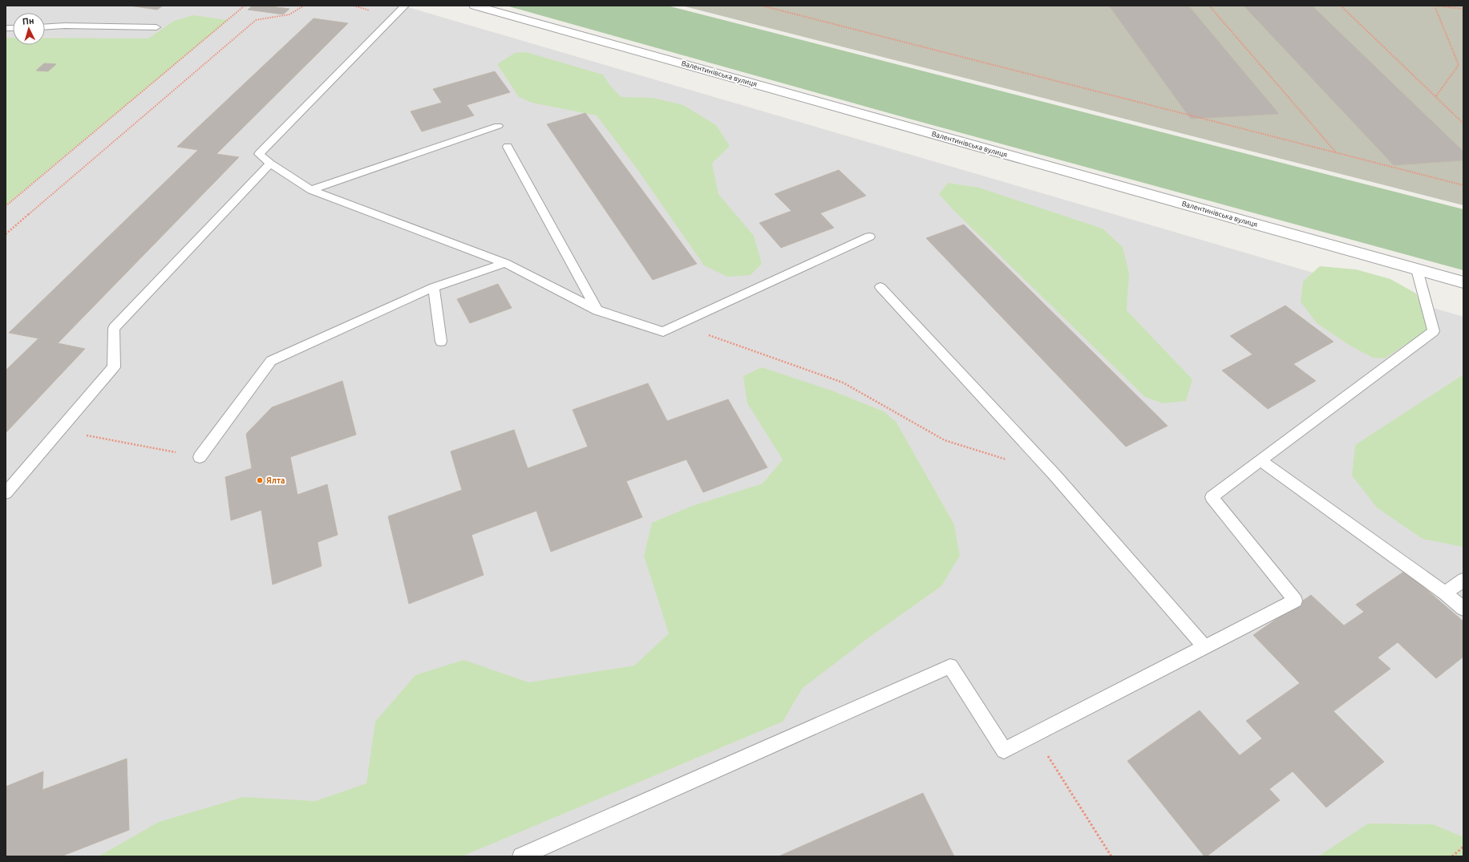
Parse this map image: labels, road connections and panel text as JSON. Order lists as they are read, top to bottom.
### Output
{
  "streets": {
    "street": ["Валентинівська вулиця"]
  },
  "places": ["Ялта"],
  "north": "top"
}
